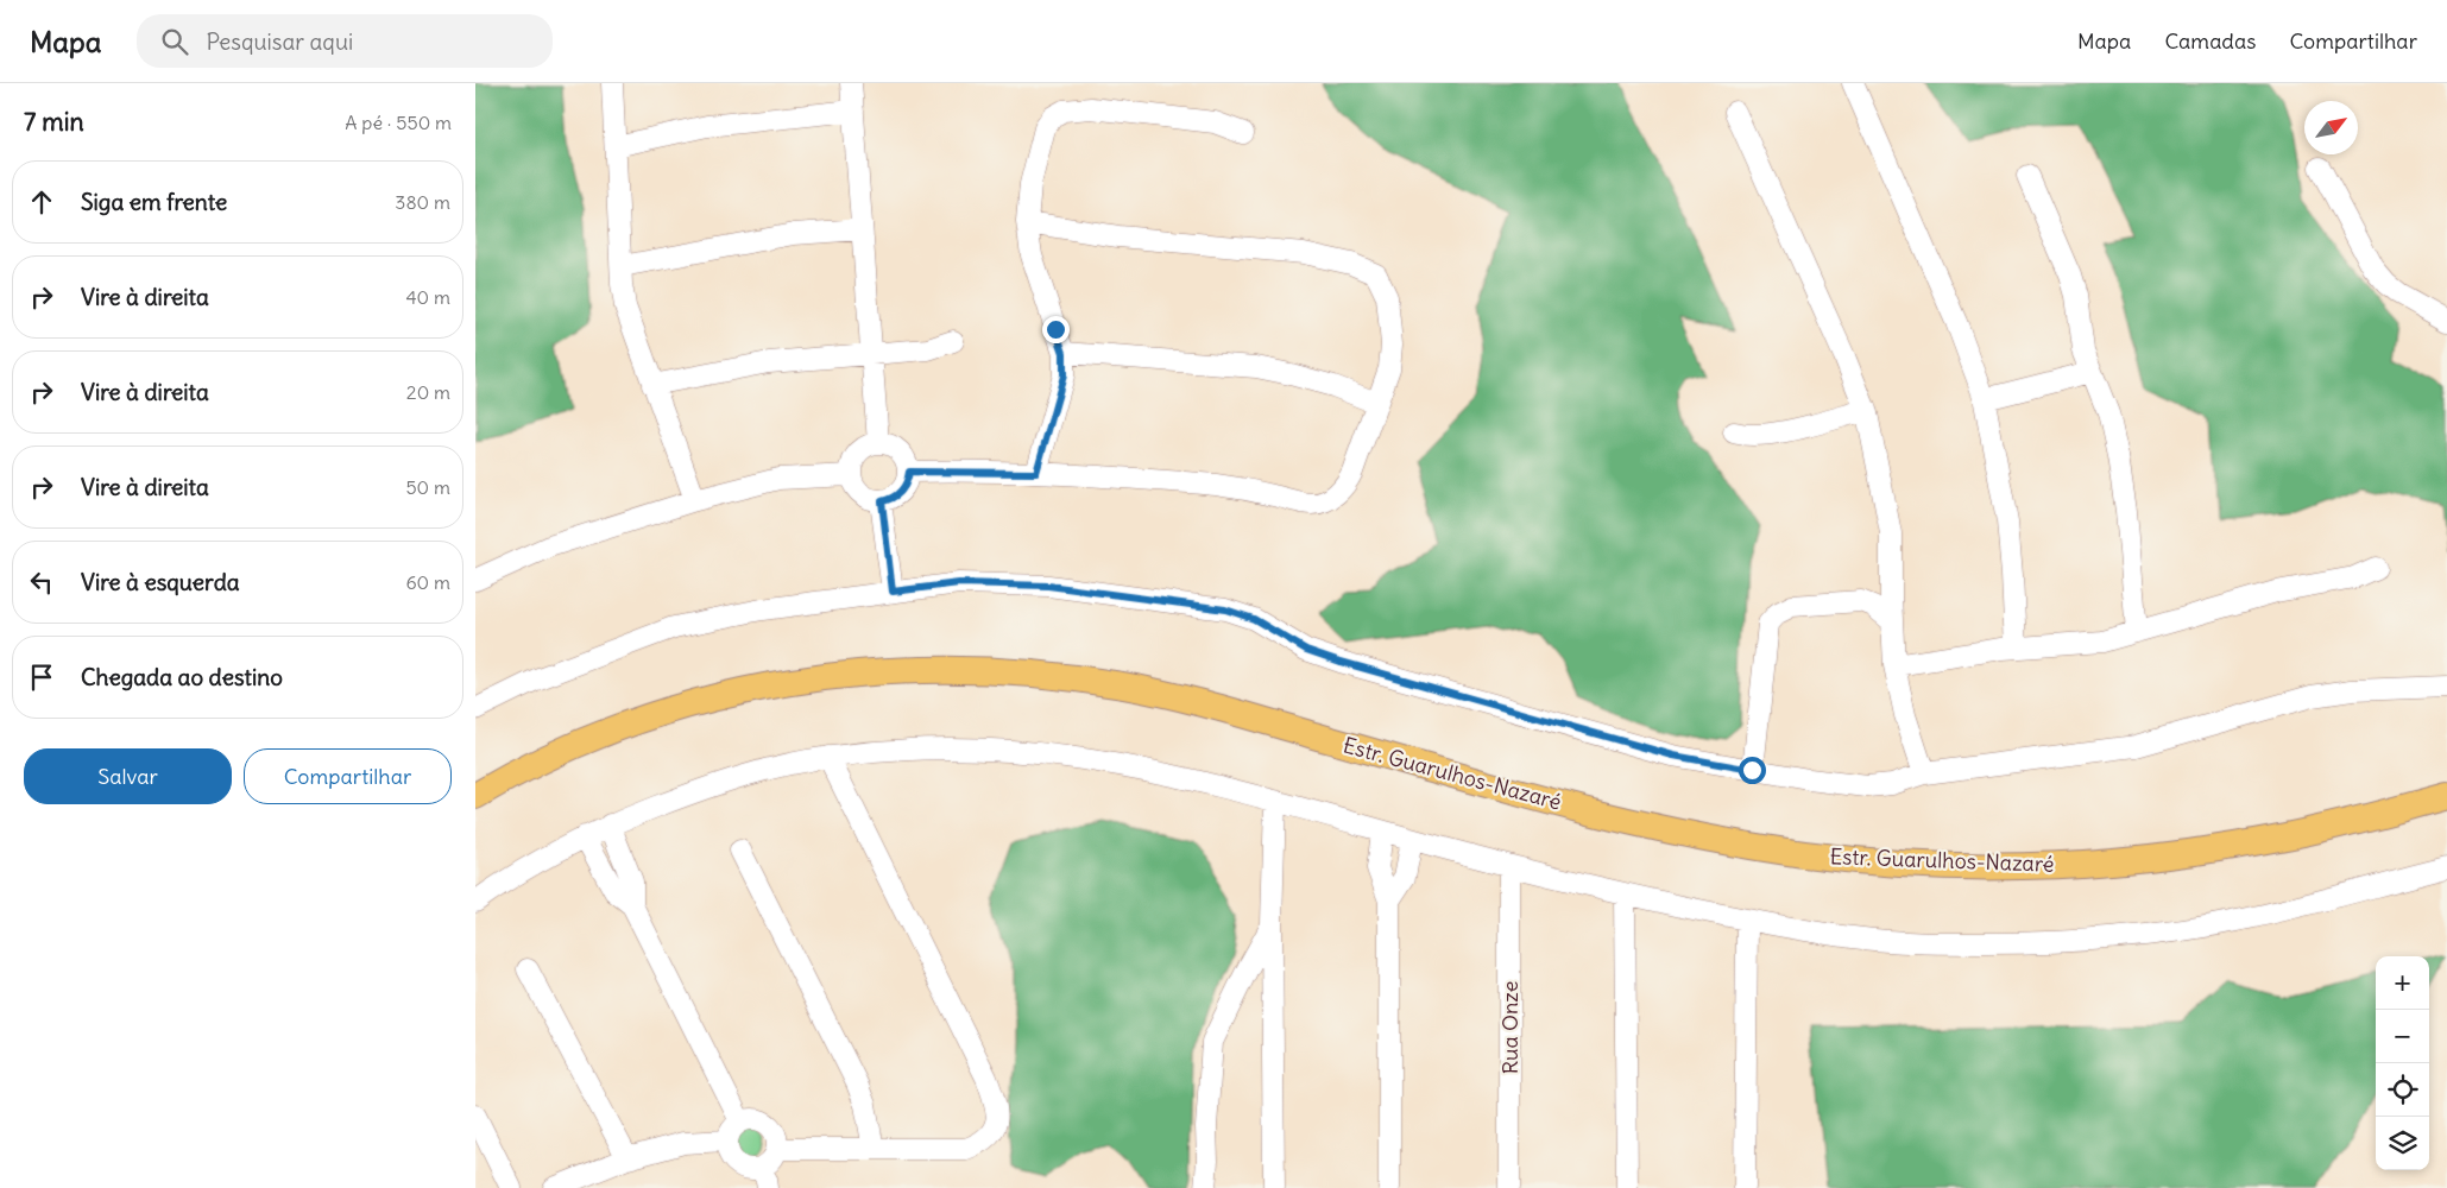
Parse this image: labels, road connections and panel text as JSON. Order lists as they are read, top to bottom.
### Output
{
  "streets": {
    "main road": ["Estr. Guarulhos-Nazaré"],
    "street": ["Rua Onze"]
  },
  "north": "top right",
  "page": {
    "header": "Mapa",
    "search": "Pesquisar aqui",
    "nav": ["Mapa", "Camadas", "Compartilhar"],
    "heading": ["7 min", "A pé · 550 m"],
    "list": [
      ["Siga em frente", "380 m"],
      ["Vire à direita", "40 m"],
      ["Vire à direita", "20 m"],
      ["Vire à direita", "50 m"],
      ["Vire à esquerda", "60 m"],
      "Chegada ao destino"
    ],
    "buttons": ["Salvar", "Compartilhar"],
    "map_buttons": ["+", "−"]
  }
}
